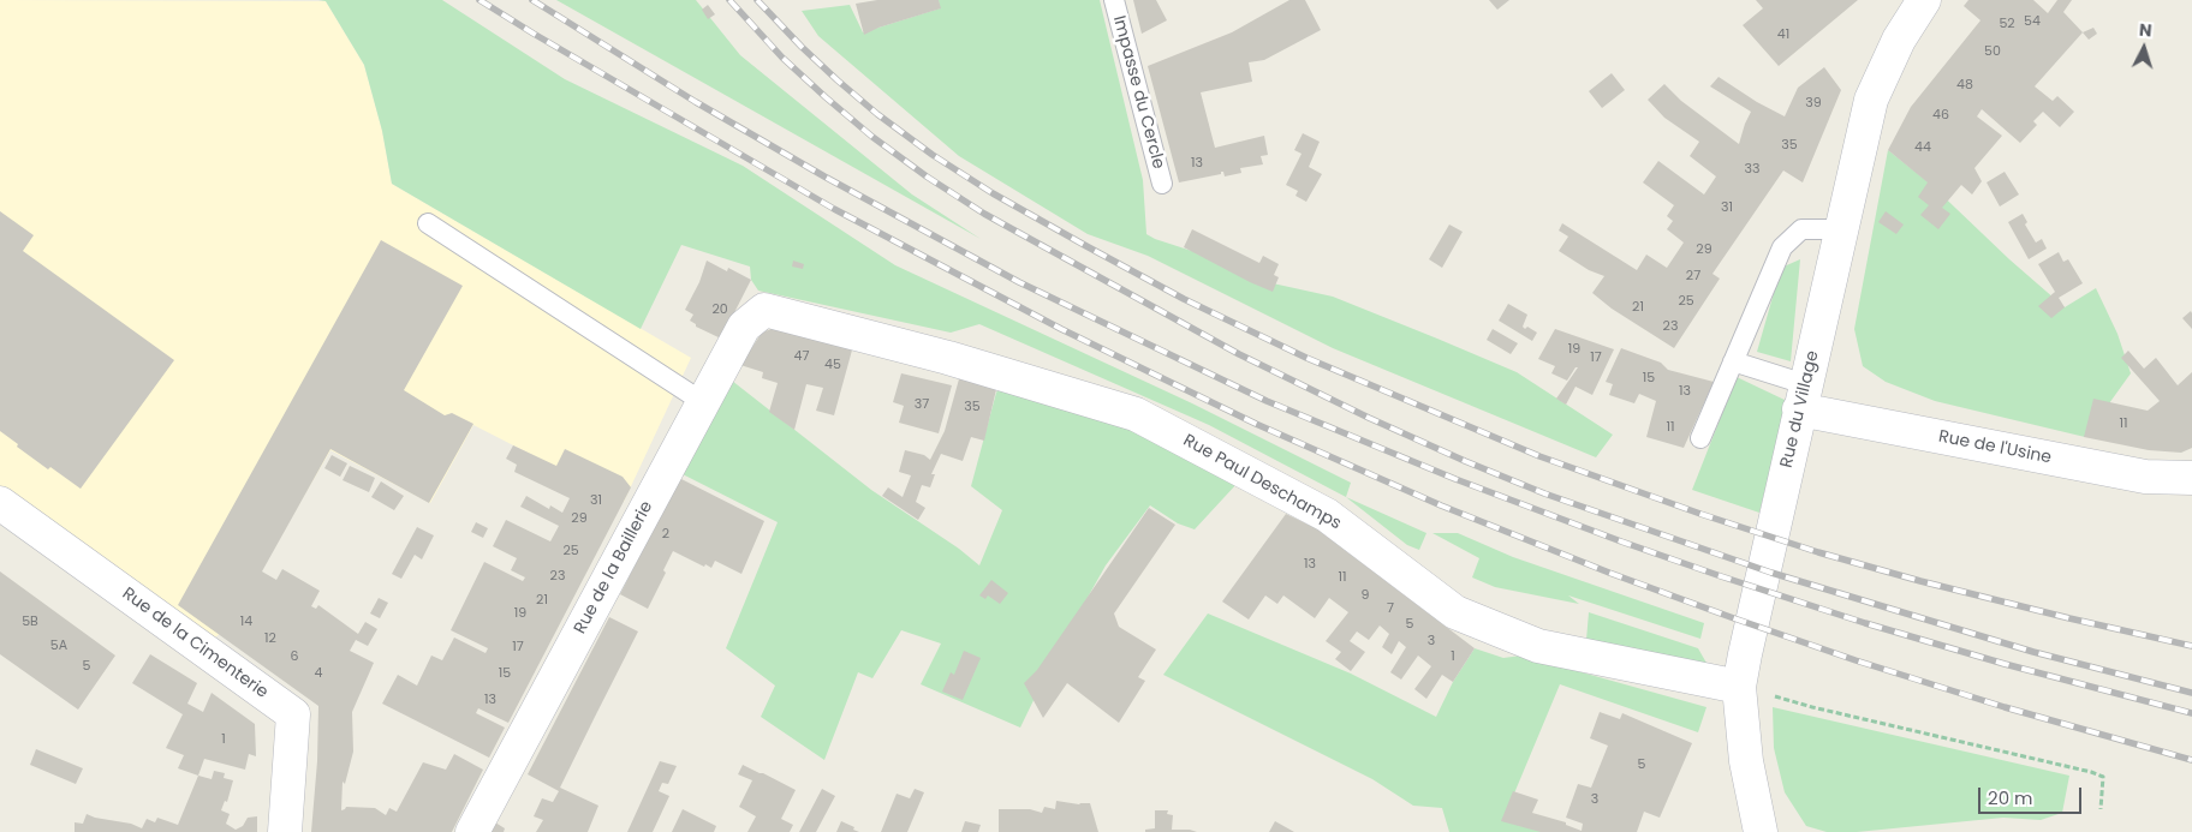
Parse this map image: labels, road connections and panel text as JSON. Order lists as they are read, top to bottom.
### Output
{
  "streets": {
    "street": [
      "Rue du Village",
      "Rue de l'Usine",
      "Rue Paul Deschamps",
      "Rue de la Baillerie",
      "Rue de la Cimenterie"
    ],
    "lane": ["Impasse du Cercle"]
  },
  "crossings": [
    ["Rue du Village", "Rue de l'Usine"],
    ["Rue du Village", "Rue Paul Deschamps"],
    ["Rue Paul Deschamps", "Rue de la Baillerie"]
  ],
  "house_numbers": [
    "54",
    "52",
    "41",
    "50",
    "48",
    "39",
    "46",
    "35",
    "44",
    "13",
    "33",
    "31",
    "29",
    "27",
    "25",
    "21",
    "20",
    "23",
    "19",
    "47",
    "17",
    "45",
    "15",
    "13",
    "37",
    "35",
    "11",
    "11",
    "31",
    "29",
    "2",
    "25",
    "13",
    "23",
    "11",
    "9",
    "21",
    "7",
    "19",
    "5B",
    "14",
    "5",
    "12",
    "3",
    "5A",
    "17",
    "6",
    "1",
    "5",
    "4",
    "15",
    "13",
    "1",
    "5",
    "3"
  ],
  "scale_bar": "20 m",
  "north": "top"
}
